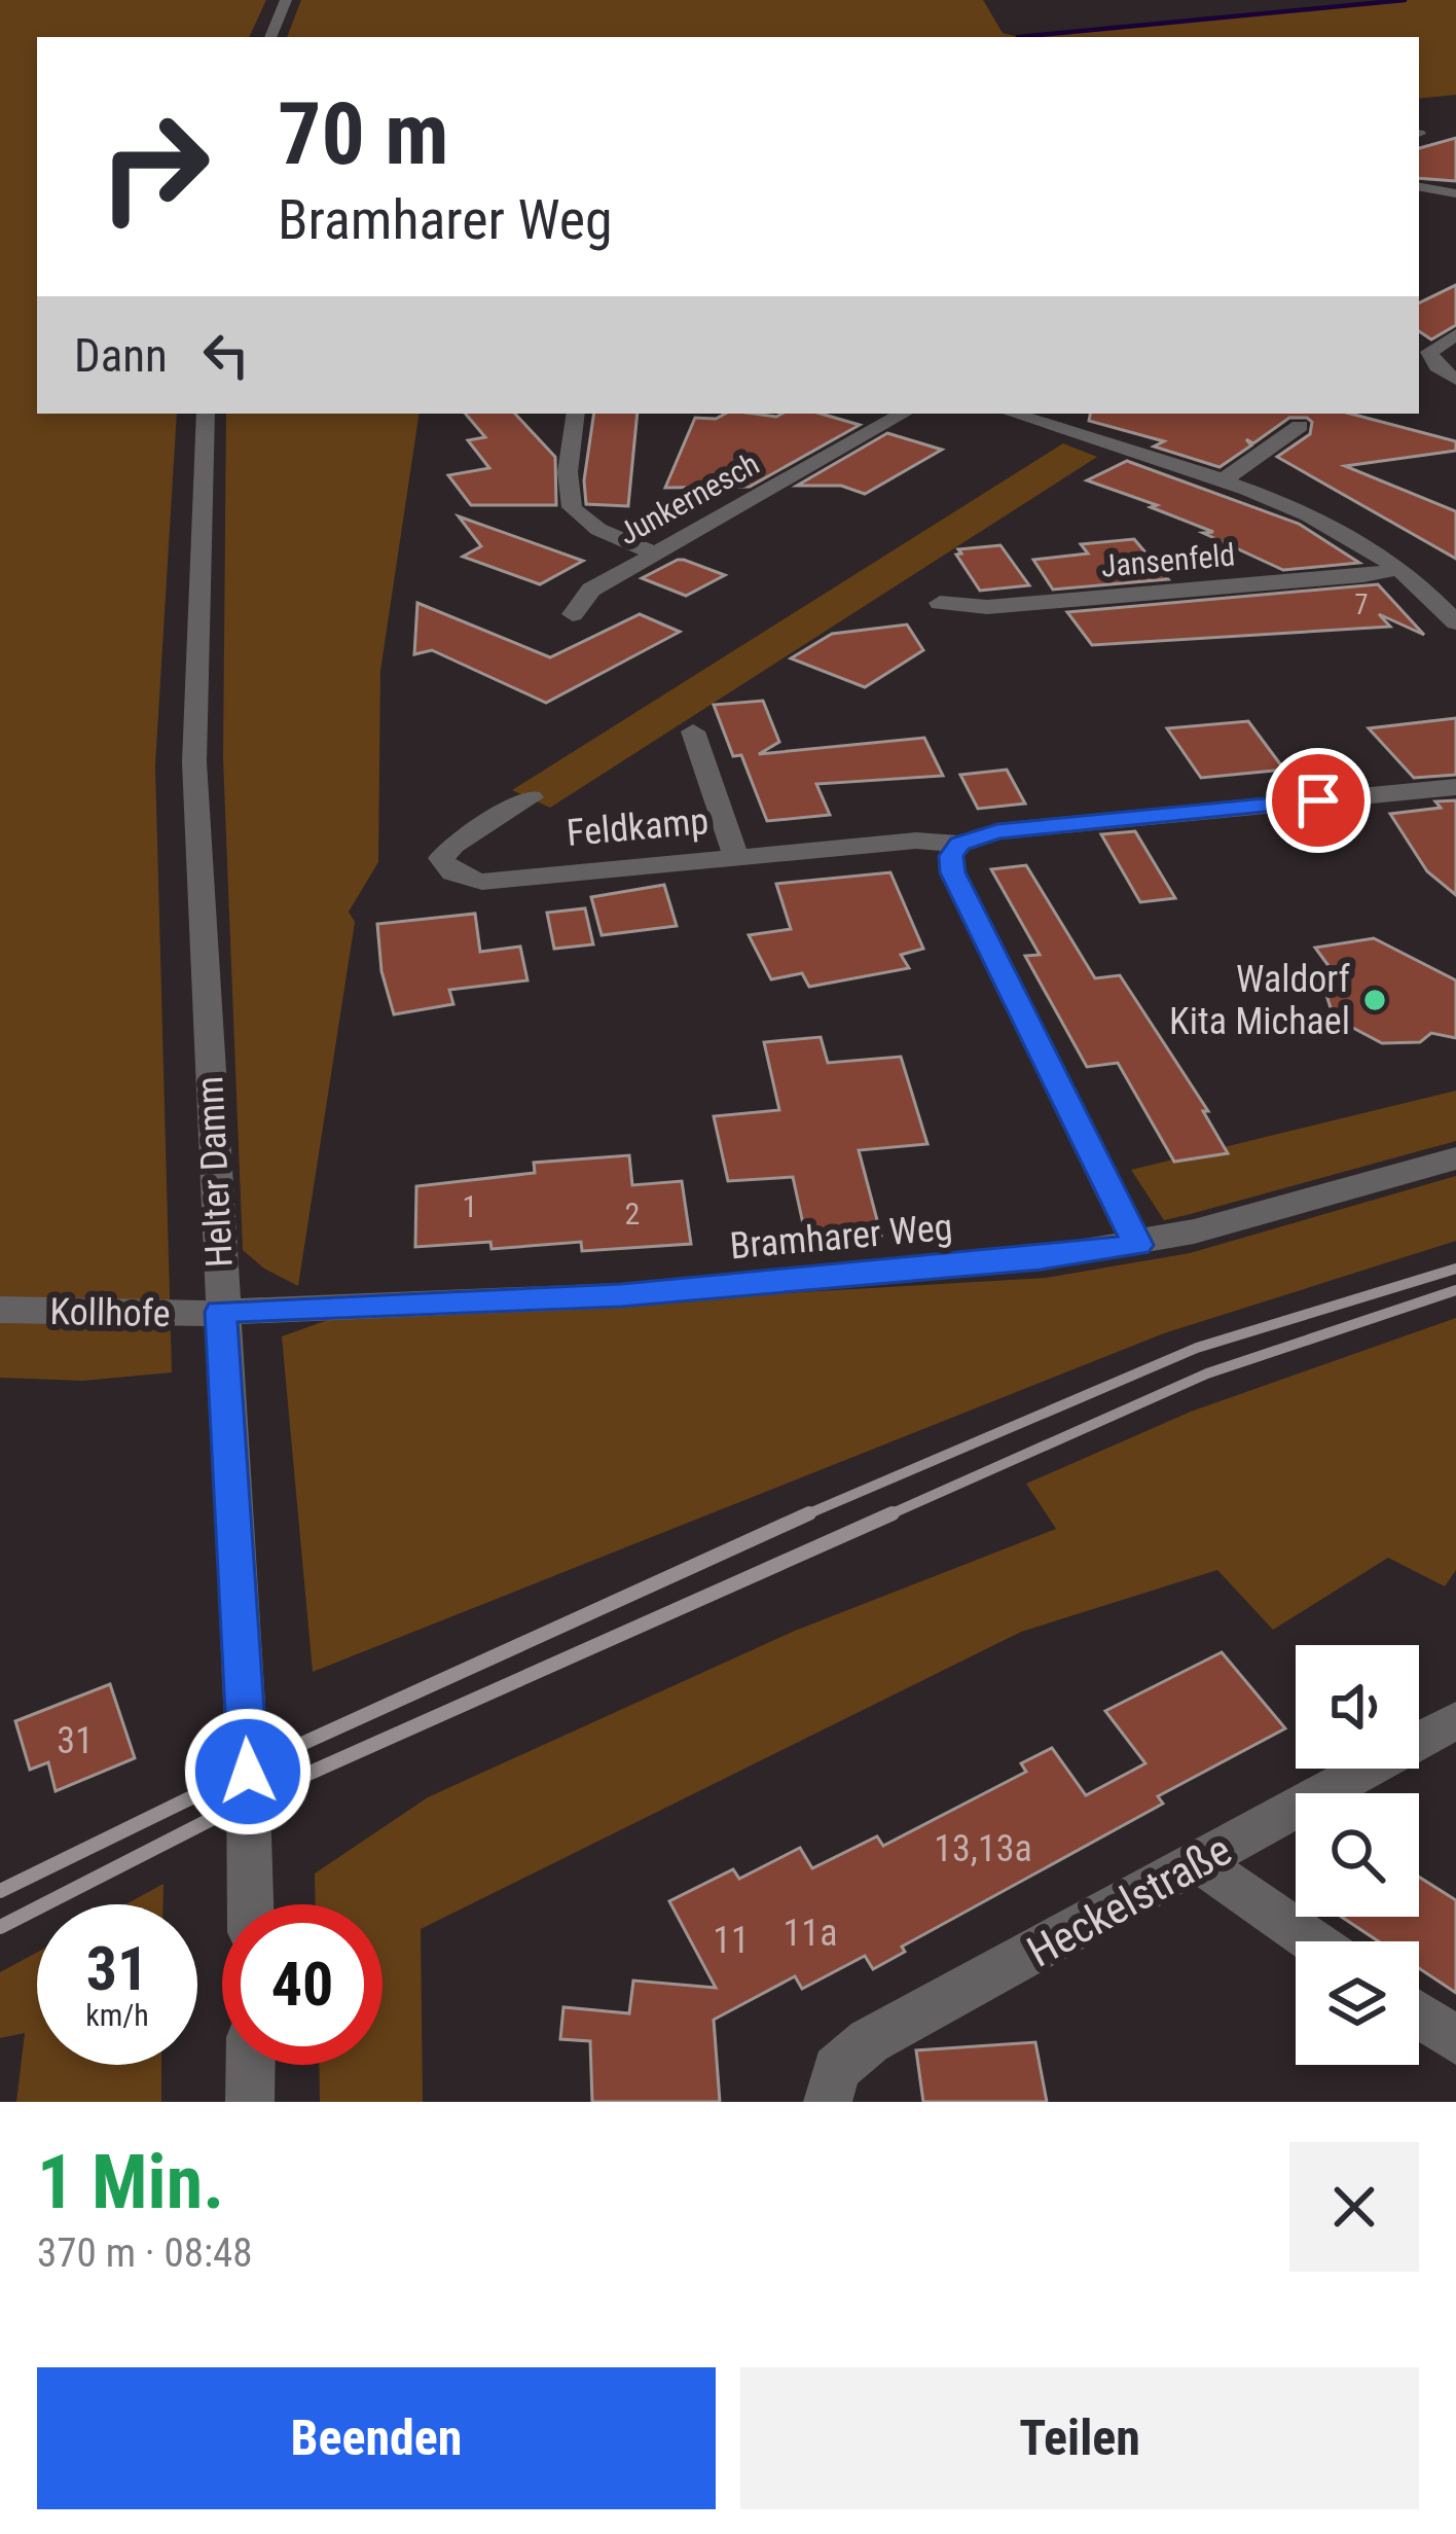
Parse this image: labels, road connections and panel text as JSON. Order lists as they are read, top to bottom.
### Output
{
  "streets": {
    "street": [
      "Junkernesch",
      "Jansenfeld",
      "Feldkamp",
      "Helter Damm",
      "Bramharer Weg",
      "Kollhofe",
      "Heckelstraße"
    ]
  },
  "crossings": [
    ["Helter Damm", "Bramharer Weg"],
    ["Helter Damm", "Kollhofe"],
    ["Bramharer Weg", "Kollhofe"]
  ],
  "places": ["Waldorf Kita Michael"],
  "house_numbers": [
    "7",
    "1",
    "2",
    "31",
    "13,13a",
    "11a",
    "11"
  ],
  "page": {
    "turn": ["70 m", "Bramharer Weg"],
    "then": "Dann",
    "speed": "31 km/h",
    "limit": "40",
    "heading": ["1 Min.", "370 m · 08:48"],
    "buttons": ["Beenden", "Teilen"]
  }
}
